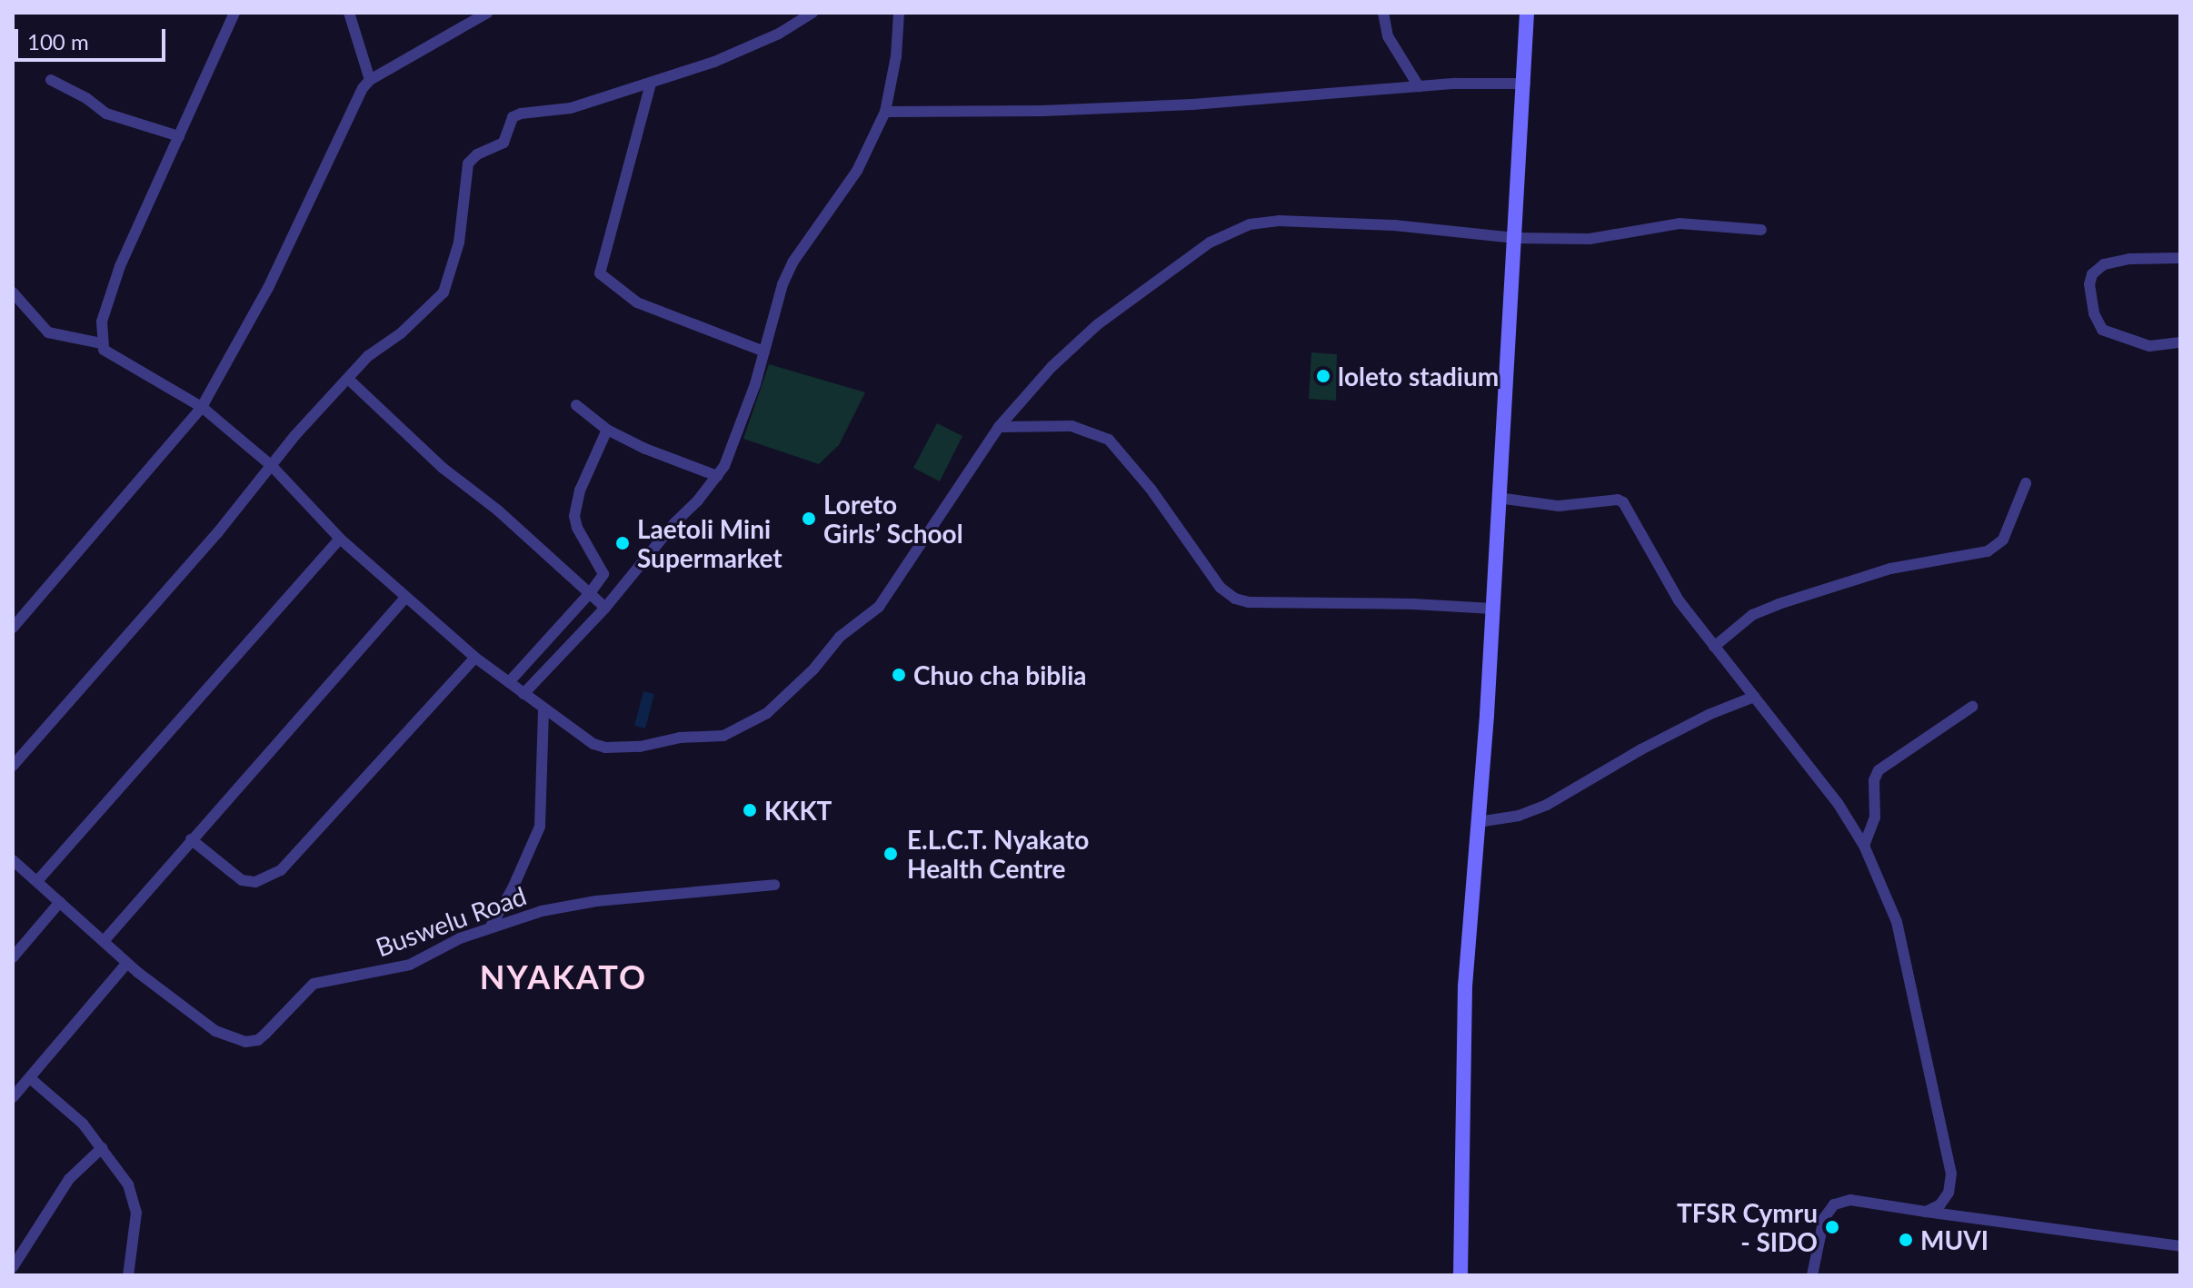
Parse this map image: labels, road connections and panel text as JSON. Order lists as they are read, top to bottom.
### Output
{
  "streets": {
    "street": ["Buswelu Road"]
  },
  "districts": ["NYAKATO"],
  "places": [
    "loleto stadium",
    "Loreto Girls’ School",
    "Laetoli Mini Supermarket",
    "Chuo cha biblia",
    "KKKT",
    "E.L.C.T. Nyakato Health Centre",
    "TFSR Cymru - SIDO",
    "MUVI"
  ],
  "scale_bar": "100 m"
}
